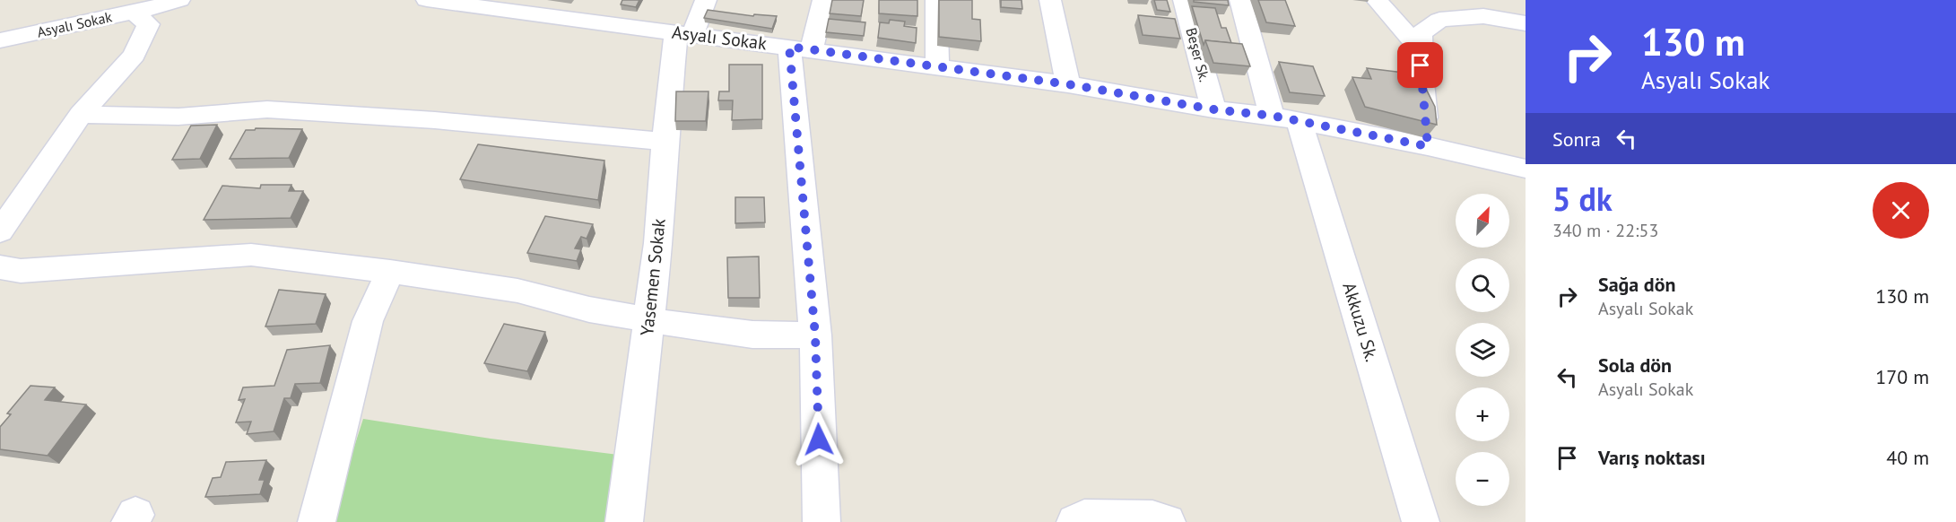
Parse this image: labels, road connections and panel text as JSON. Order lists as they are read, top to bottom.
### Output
{
  "streets": {
    "street": [
      "Asyalı Sokak",
      "Beşer Sk.",
      "Yasemen Sokak",
      "Akkuzu Sk."
    ]
  },
  "crossings": [
    ["Asyalı Sokak", "Beşer Sk."],
    ["Asyalı Sokak", "Yasemen Sokak"],
    ["Asyalı Sokak", "Akkuzu Sk."]
  ],
  "north": "top right",
  "page": {
    "turn": ["130 m", "Asyalı Sokak"],
    "then": "Sonra",
    "heading": ["5 dk", "340 m · 22:53"],
    "map_buttons": ["+", "−"],
    "list": [
      {
        "name": "Sağa dön",
        "note": "Asyalı Sokak",
        "value": "130 m"
      },
      {
        "name": "Sola dön",
        "note": "Asyalı Sokak",
        "value": "170 m"
      },
      {
        "name": "Varış noktası",
        "value": "40 m"
      }
    ]
  }
}
